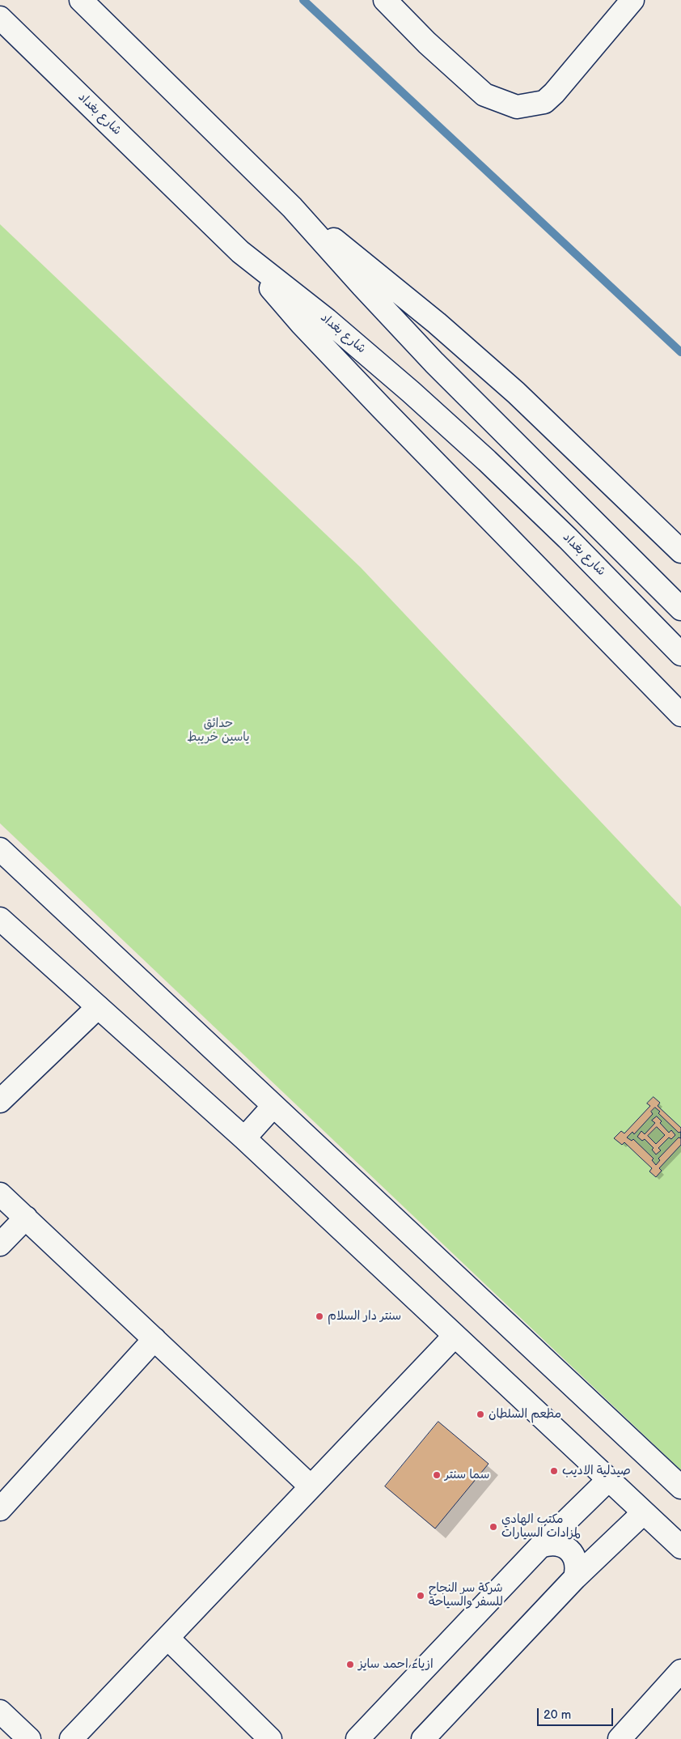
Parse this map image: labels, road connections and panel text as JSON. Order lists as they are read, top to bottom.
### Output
{
  "streets": {
    "main road": ["شارع بغداد"]
  },
  "parks": ["حدائق ياسين خريبط"],
  "places": [
    "سنتر دار السلام",
    "مطعم السلطان",
    "صيدلية الاديب",
    "سما سنتر",
    "مكتب الهادي لمزادات السيارات",
    "شركة سر النجاح للسفر والسياحة",
    "ازياء احمد سايز"
  ],
  "scale_bar": "20 m"
}
